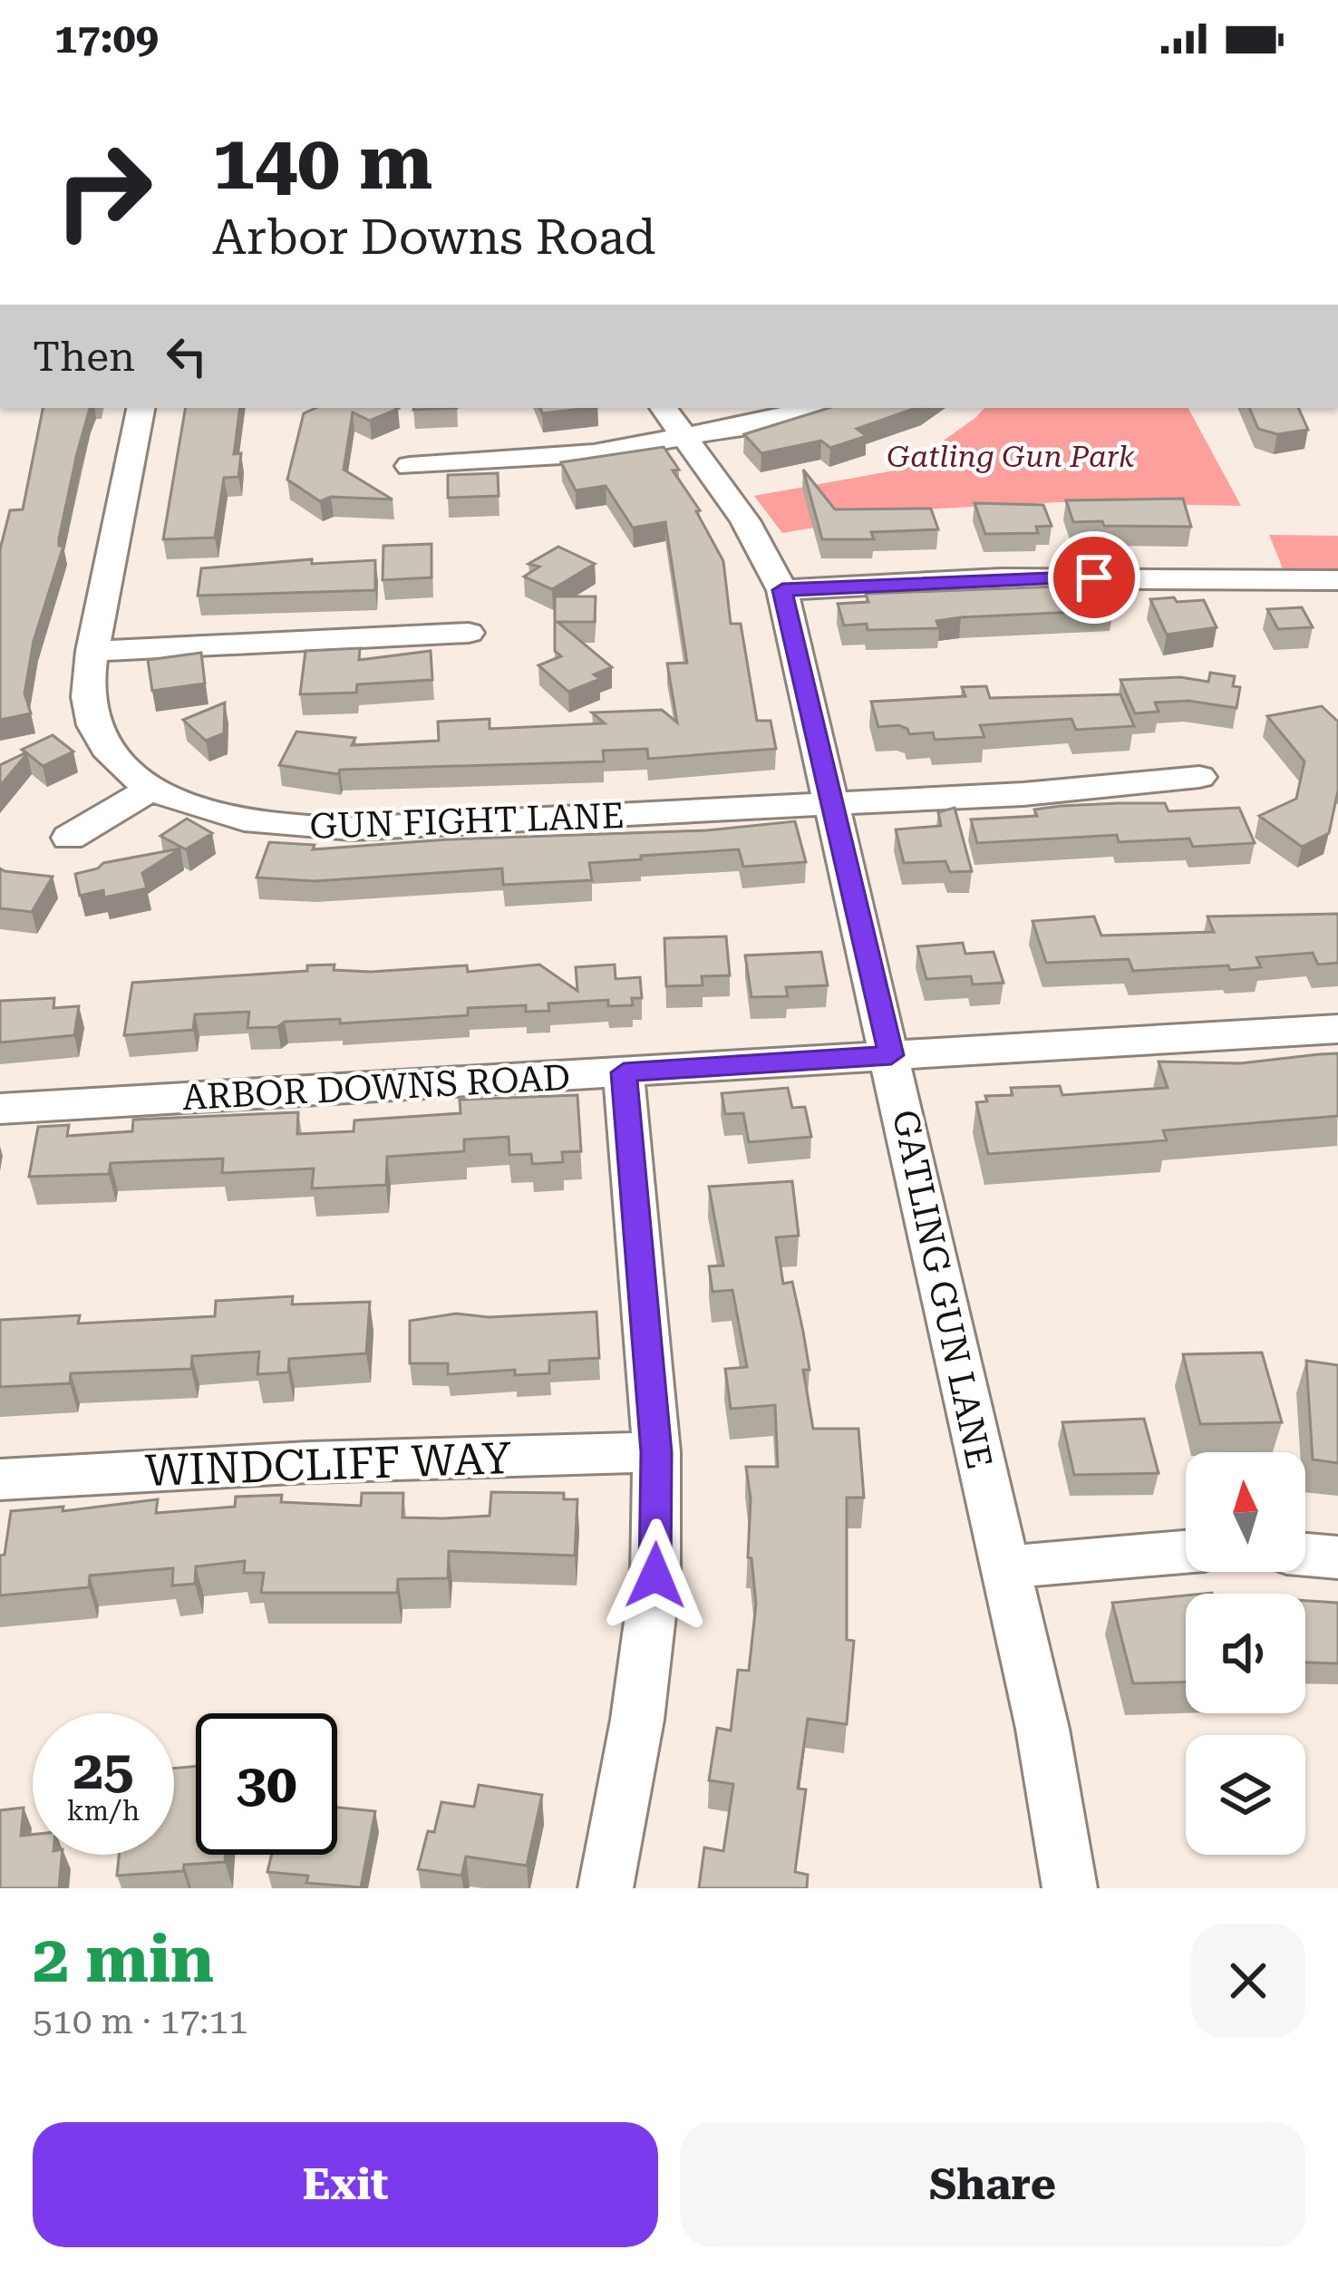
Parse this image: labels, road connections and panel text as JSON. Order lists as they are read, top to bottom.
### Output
{
  "streets": {
    "street": [
      "GUN FIGHT LANE",
      "ARBOR DOWNS ROAD",
      "GATLING GUN LANE",
      "WINDCLIFF WAY"
    ]
  },
  "crossings": [
    ["GUN FIGHT LANE", "GATLING GUN LANE"],
    ["ARBOR DOWNS ROAD", "GATLING GUN LANE"]
  ],
  "parks": ["Gatling Gun Park"],
  "north": "top",
  "page": {
    "status": "17:09",
    "turn": ["140 m", "Arbor Downs Road"],
    "then": "Then",
    "speed": "25 km/h",
    "limit": "30",
    "heading": ["2 min", "510 m · 17:11"],
    "buttons": ["Exit", "Share"]
  }
}
